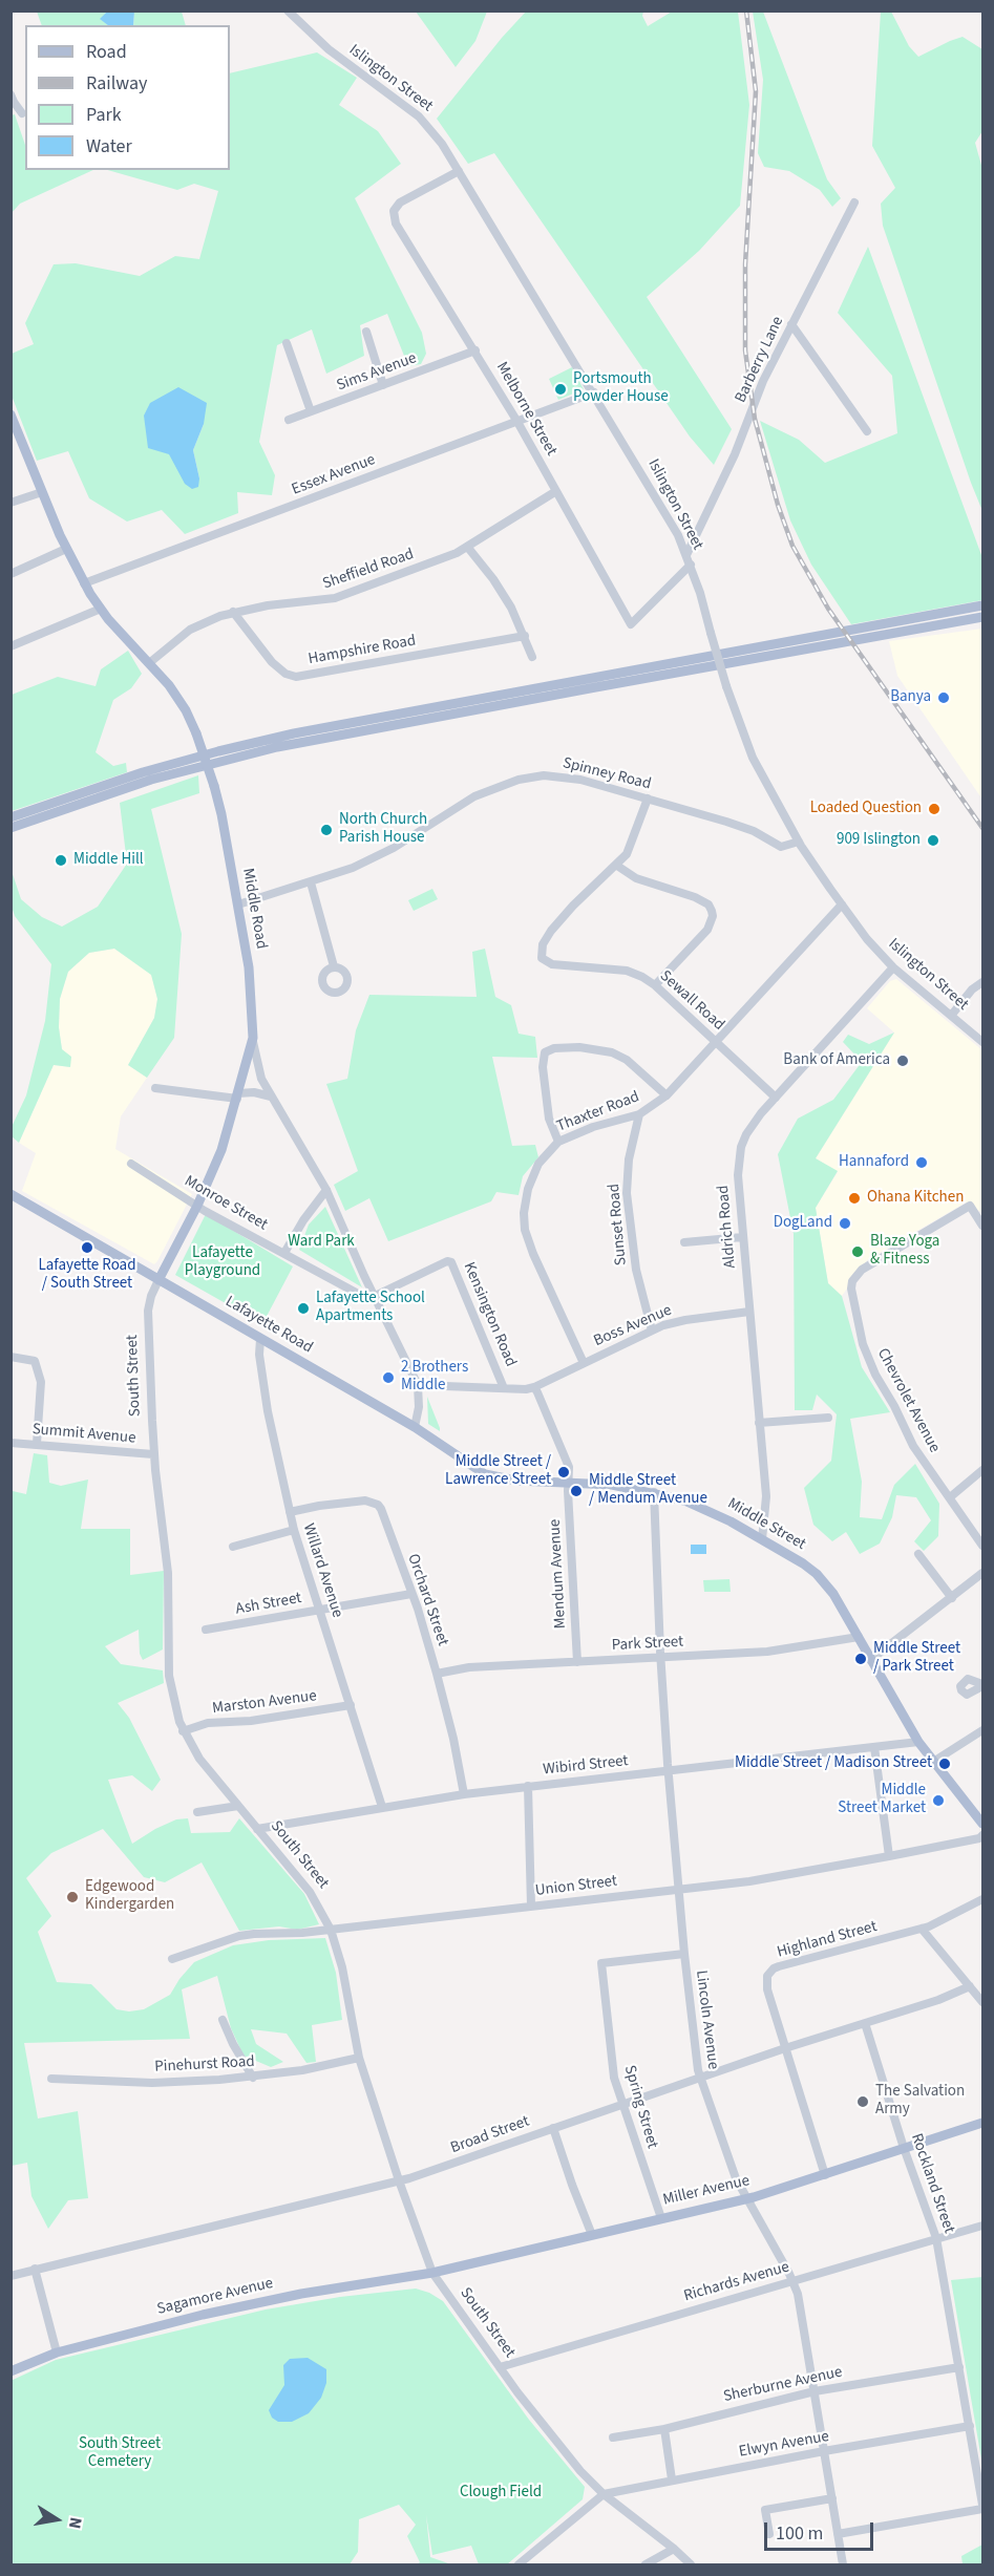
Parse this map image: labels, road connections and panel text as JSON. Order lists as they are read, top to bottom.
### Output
{
  "streets": {
    "main road": [
      "Middle Road",
      "Lafayette Road",
      "South Street",
      "Middle Street",
      "Miller Avenue",
      "Sagamore Avenue"
    ],
    "street": [
      "Islington Street",
      "Barberry Lane",
      "Sims Avenue",
      "Melborne Street",
      "Essex Avenue",
      "Sheffield Road",
      "Hampshire Road",
      "Spinney Road",
      "Sewall Road",
      "Thaxter Road",
      "Monroe Street",
      "Sunset Road",
      "Aldrich Road",
      "Kensington Road",
      "Boss Avenue",
      "Chevrolet Avenue",
      "Summit Avenue",
      "Willard Avenue",
      "Mendum Avenue",
      "Orchard Street",
      "Ash Street",
      "Park Street",
      "Marston Avenue",
      "Wibird Street",
      "Union Street",
      "Highland Street",
      "Lincoln Avenue",
      "Pinehurst Road",
      "Spring Street",
      "Broad Street",
      "Rockland Street",
      "Richards Avenue",
      "Sherburne Avenue",
      "Elwyn Avenue"
    ]
  },
  "crossings": [
    ["Islington Street", "Barberry Lane"],
    ["Islington Street", "Melborne Street"],
    ["Islington Street", "Essex Avenue"],
    ["Islington Street", "Spinney Road"],
    ["Islington Street", "Thaxter Road"],
    ["Islington Street", "Aldrich Road"],
    ["Sims Avenue", "Melborne Street"],
    ["Melborne Street", "Essex Avenue"],
    ["Melborne Street", "Sheffield Road"],
    ["Essex Avenue", "Middle Road"],
    ["Sheffield Road", "Hampshire Road"],
    ["Sheffield Road", "Middle Road"],
    ["Spinney Road", "Middle Road"],
    ["Spinney Road", "Sewall Road"],
    ["Middle Road", "Monroe Street"],
    ["Middle Road", "Kensington Road"],
    ["Middle Road", "Lafayette Road"],
    ["Middle Road", "South Street"],
    ["Middle Road", "Middle Street"],
    ["Sewall Road", "Thaxter Road"],
    ["Sewall Road", "Aldrich Road"],
    ["Thaxter Road", "Sunset Road"],
    ["Thaxter Road", "Boss Avenue"],
    ["Monroe Street", "Kensington Road"],
    ["Monroe Street", "South Street"],
    ["Sunset Road", "Boss Avenue"],
    ["Aldrich Road", "Boss Avenue"],
    ["Aldrich Road", "Middle Street"],
    ["Lafayette Road", "South Street"],
    ["Lafayette Road", "Middle Street"],
    ["Lafayette Road", "Willard Avenue"],
    ["Boss Avenue", "Mendum Avenue"],
    ["South Street", "Summit Avenue"],
    ["South Street", "Marston Avenue"],
    ["South Street", "Wibird Street"],
    ["South Street", "Union Street"],
    ["South Street", "Pinehurst Road"],
    ["South Street", "Broad Street"],
    ["South Street", "Miller Avenue"],
    ["South Street", "Richards Avenue"],
    ["South Street", "Sagamore Avenue"],
    ["South Street", "Elwyn Avenue"],
    ["Middle Street", "Mendum Avenue"],
    ["Middle Street", "Park Street"],
    ["Middle Street", "Wibird Street"],
    ["Middle Street", "Lincoln Avenue"],
    ["Willard Avenue", "Orchard Street"],
    ["Willard Avenue", "Ash Street"],
    ["Willard Avenue", "Marston Avenue"],
    ["Willard Avenue", "Wibird Street"],
    ["Mendum Avenue", "Park Street"],
    ["Orchard Street", "Ash Street"],
    ["Orchard Street", "Park Street"],
    ["Orchard Street", "Wibird Street"],
    ["Park Street", "Lincoln Avenue"],
    ["Wibird Street", "Lincoln Avenue"],
    ["Union Street", "Lincoln Avenue"],
    ["Highland Street", "Broad Street"],
    ["Highland Street", "Miller Avenue"],
    ["Lincoln Avenue", "Spring Street"],
    ["Lincoln Avenue", "Broad Street"],
    ["Lincoln Avenue", "Miller Avenue"],
    ["Lincoln Avenue", "Richards Avenue"],
    ["Lincoln Avenue", "Sherburne Avenue"],
    ["Lincoln Avenue", "Elwyn Avenue"],
    ["Spring Street", "Broad Street"],
    ["Spring Street", "Miller Avenue"],
    ["Broad Street", "Rockland Street"],
    ["Rockland Street", "Miller Avenue"],
    ["Rockland Street", "Richards Avenue"],
    ["Rockland Street", "Sherburne Avenue"],
    ["Rockland Street", "Elwyn Avenue"],
    ["Miller Avenue", "Sagamore Avenue"]
  ],
  "parks": [
    "Ward Park",
    "Lafayette Playground",
    "South Street Cemetery",
    "Clough Field"
  ],
  "places": [
    "Portsmouth Powder House",
    "Banya",
    "Loaded Question",
    "North Church Parish House",
    "909 Islington",
    "Middle Hill",
    "Bank of America",
    "Hannaford",
    "Ohana Kitchen",
    "DogLand",
    "Lafayette Road / South Street",
    "Blaze Yoga & Fitness",
    "Lafayette School Apartments",
    "2 Brothers Middle",
    "Middle Street / Lawrence Street",
    "Middle Street / Mendum Avenue",
    "Middle Street / Park Street",
    "Middle Street / Madison Street",
    "Middle Street Market",
    "Edgewood Kindergarden",
    "The Salvation Army"
  ],
  "legend": [
    "Road",
    "Railway",
    "Park",
    "Water"
  ],
  "scale_bar": "100 m",
  "north": "right"
}
